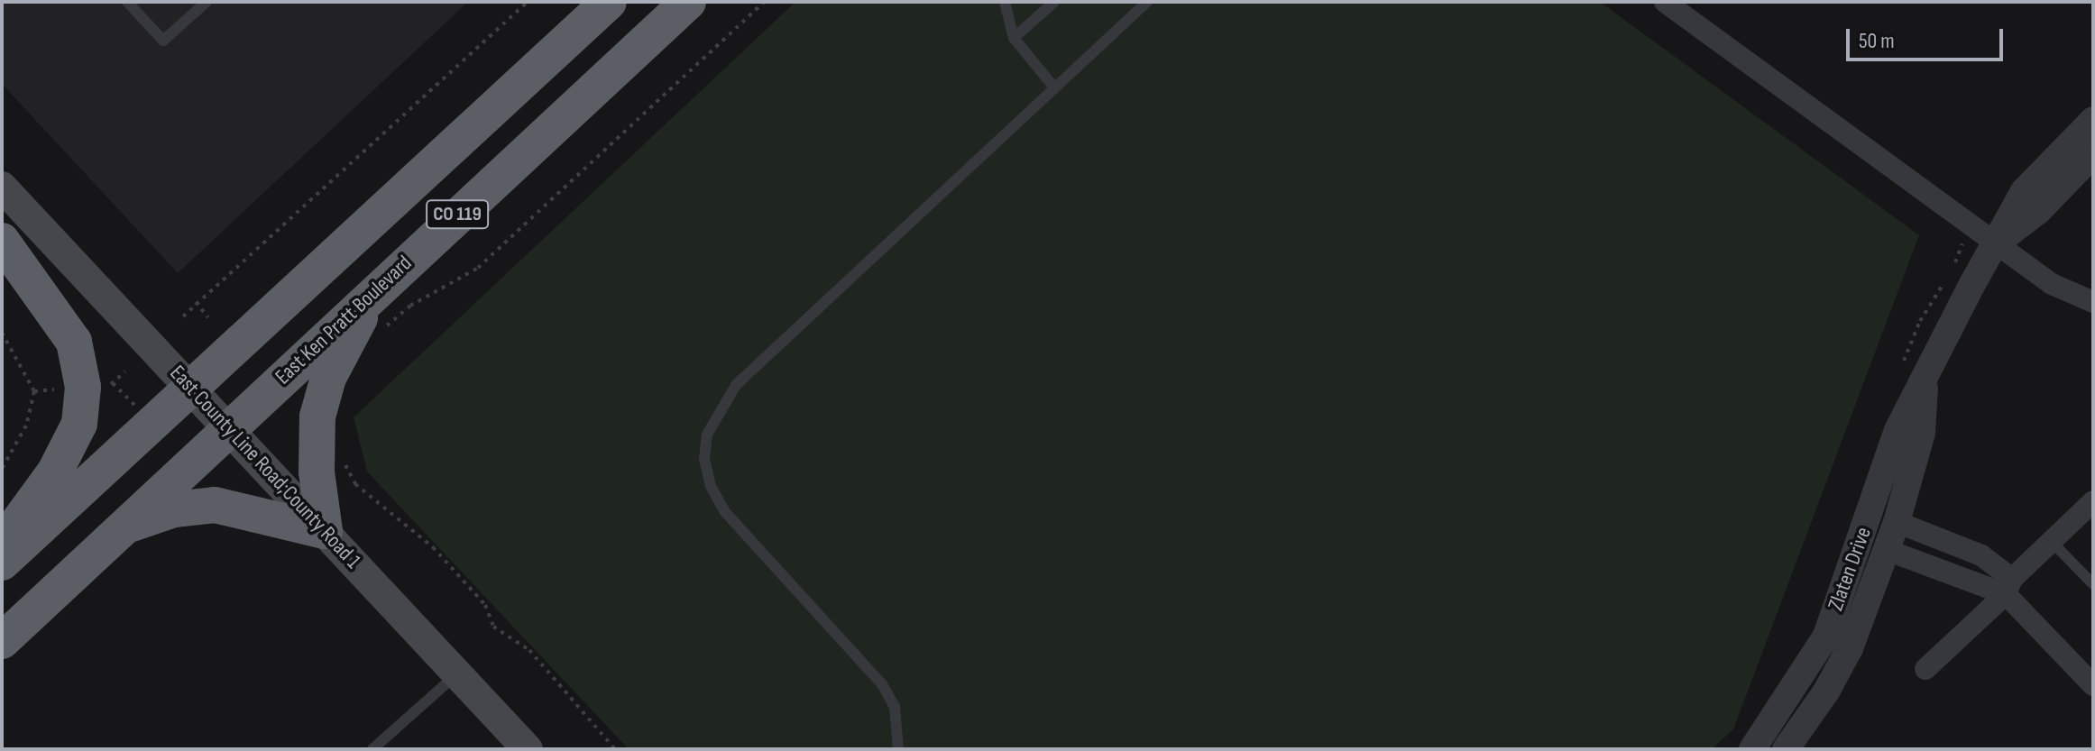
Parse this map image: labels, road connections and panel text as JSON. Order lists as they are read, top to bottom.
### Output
{
  "streets": {
    "highway": ["CO 119", "East Ken Pratt Boulevard"],
    "main road": ["East County Line Road;County Road 1"],
    "street": ["Zlaten Drive"]
  },
  "crossings": [
    ["CO 119", "East County Line Road;County Road 1"],
    ["East Ken Pratt Boulevard", "East County Line Road;County Road 1"]
  ],
  "scale_bar": "50 m"
}
